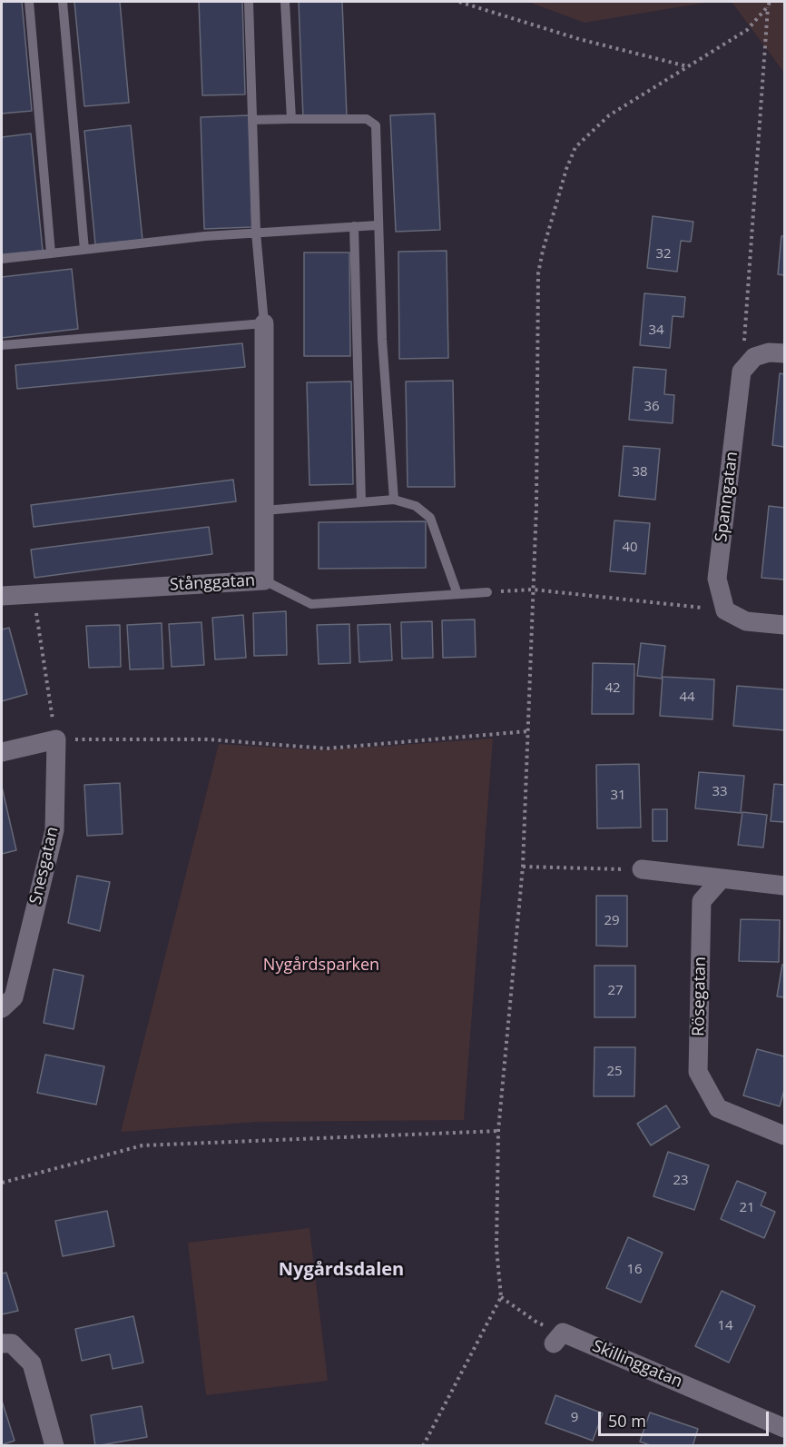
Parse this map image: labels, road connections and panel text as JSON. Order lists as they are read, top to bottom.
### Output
{
  "streets": {
    "street": [
      "Spanngatan",
      "Stånggatan",
      "Snesgatan",
      "Rösegatan",
      "Skillinggatan"
    ]
  },
  "districts": ["Nygårdsdalen"],
  "parks": ["Nygårdsparken"],
  "house_numbers": [
    "32",
    "34",
    "36",
    "38",
    "40",
    "42",
    "44",
    "33",
    "31",
    "29",
    "27",
    "25",
    "23",
    "21",
    "16",
    "14",
    "9"
  ],
  "scale_bar": "50 m"
}
